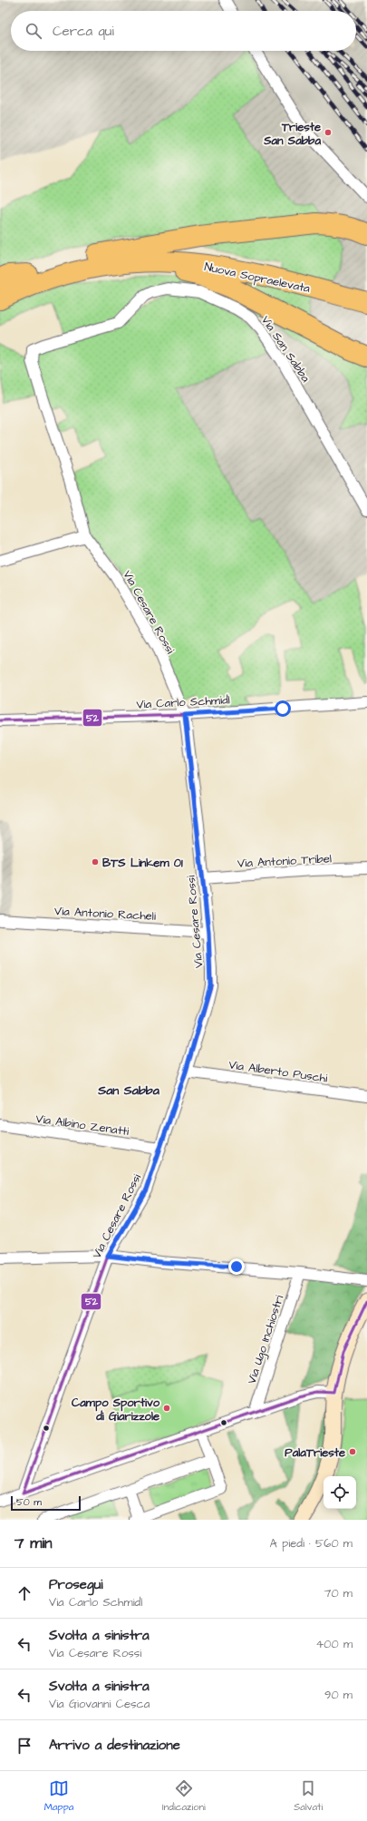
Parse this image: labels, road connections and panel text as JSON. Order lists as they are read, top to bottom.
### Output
{
  "streets": {
    "highway": ["Nuova Sopraelevata"],
    "street": [
      "Via San Sabba",
      "Via Cesare Rossi",
      "Via Carlo Schmidl",
      "Via Antonio Tribel",
      "Via Antonio Racheli",
      "Via Alberto Puschi",
      "Via Albino Zenatti",
      "Via Ugo Inchiostri"
    ]
  },
  "crossings": [
    ["Via San Sabba", "Via Cesare Rossi"],
    ["Via Cesare Rossi", "Via Carlo Schmidl"],
    ["Via Cesare Rossi", "Via Antonio Tribel"],
    ["Via Cesare Rossi", "Via Antonio Racheli"],
    ["Via Cesare Rossi", "Via Alberto Puschi"],
    ["Via Cesare Rossi", "Via Albino Zenatti"]
  ],
  "districts": ["San Sabba"],
  "places": [
    "Trieste San Sabba",
    "BTS Linkem 01",
    "Campo Sportivo di Giarizzole",
    "PalaTrieste"
  ],
  "lines": ["transit line 52"],
  "scale_bar": "50 m",
  "page": {
    "search": "Cerca qui",
    "scale": "50 m",
    "heading": ["7 min", "A piedi · 560 m"],
    "list": [
      ["Prosegui", "Via Carlo Schmidl", "70 m"],
      ["Svolta a sinistra", "Via Cesare Rossi", "400 m"],
      ["Svolta a sinistra", "Via Giovanni Cesca", "90 m"],
      "Arrivo a destinazione"
    ],
    "nav": ["Mappa", "Indicazioni", "Salvati"]
  }
}
